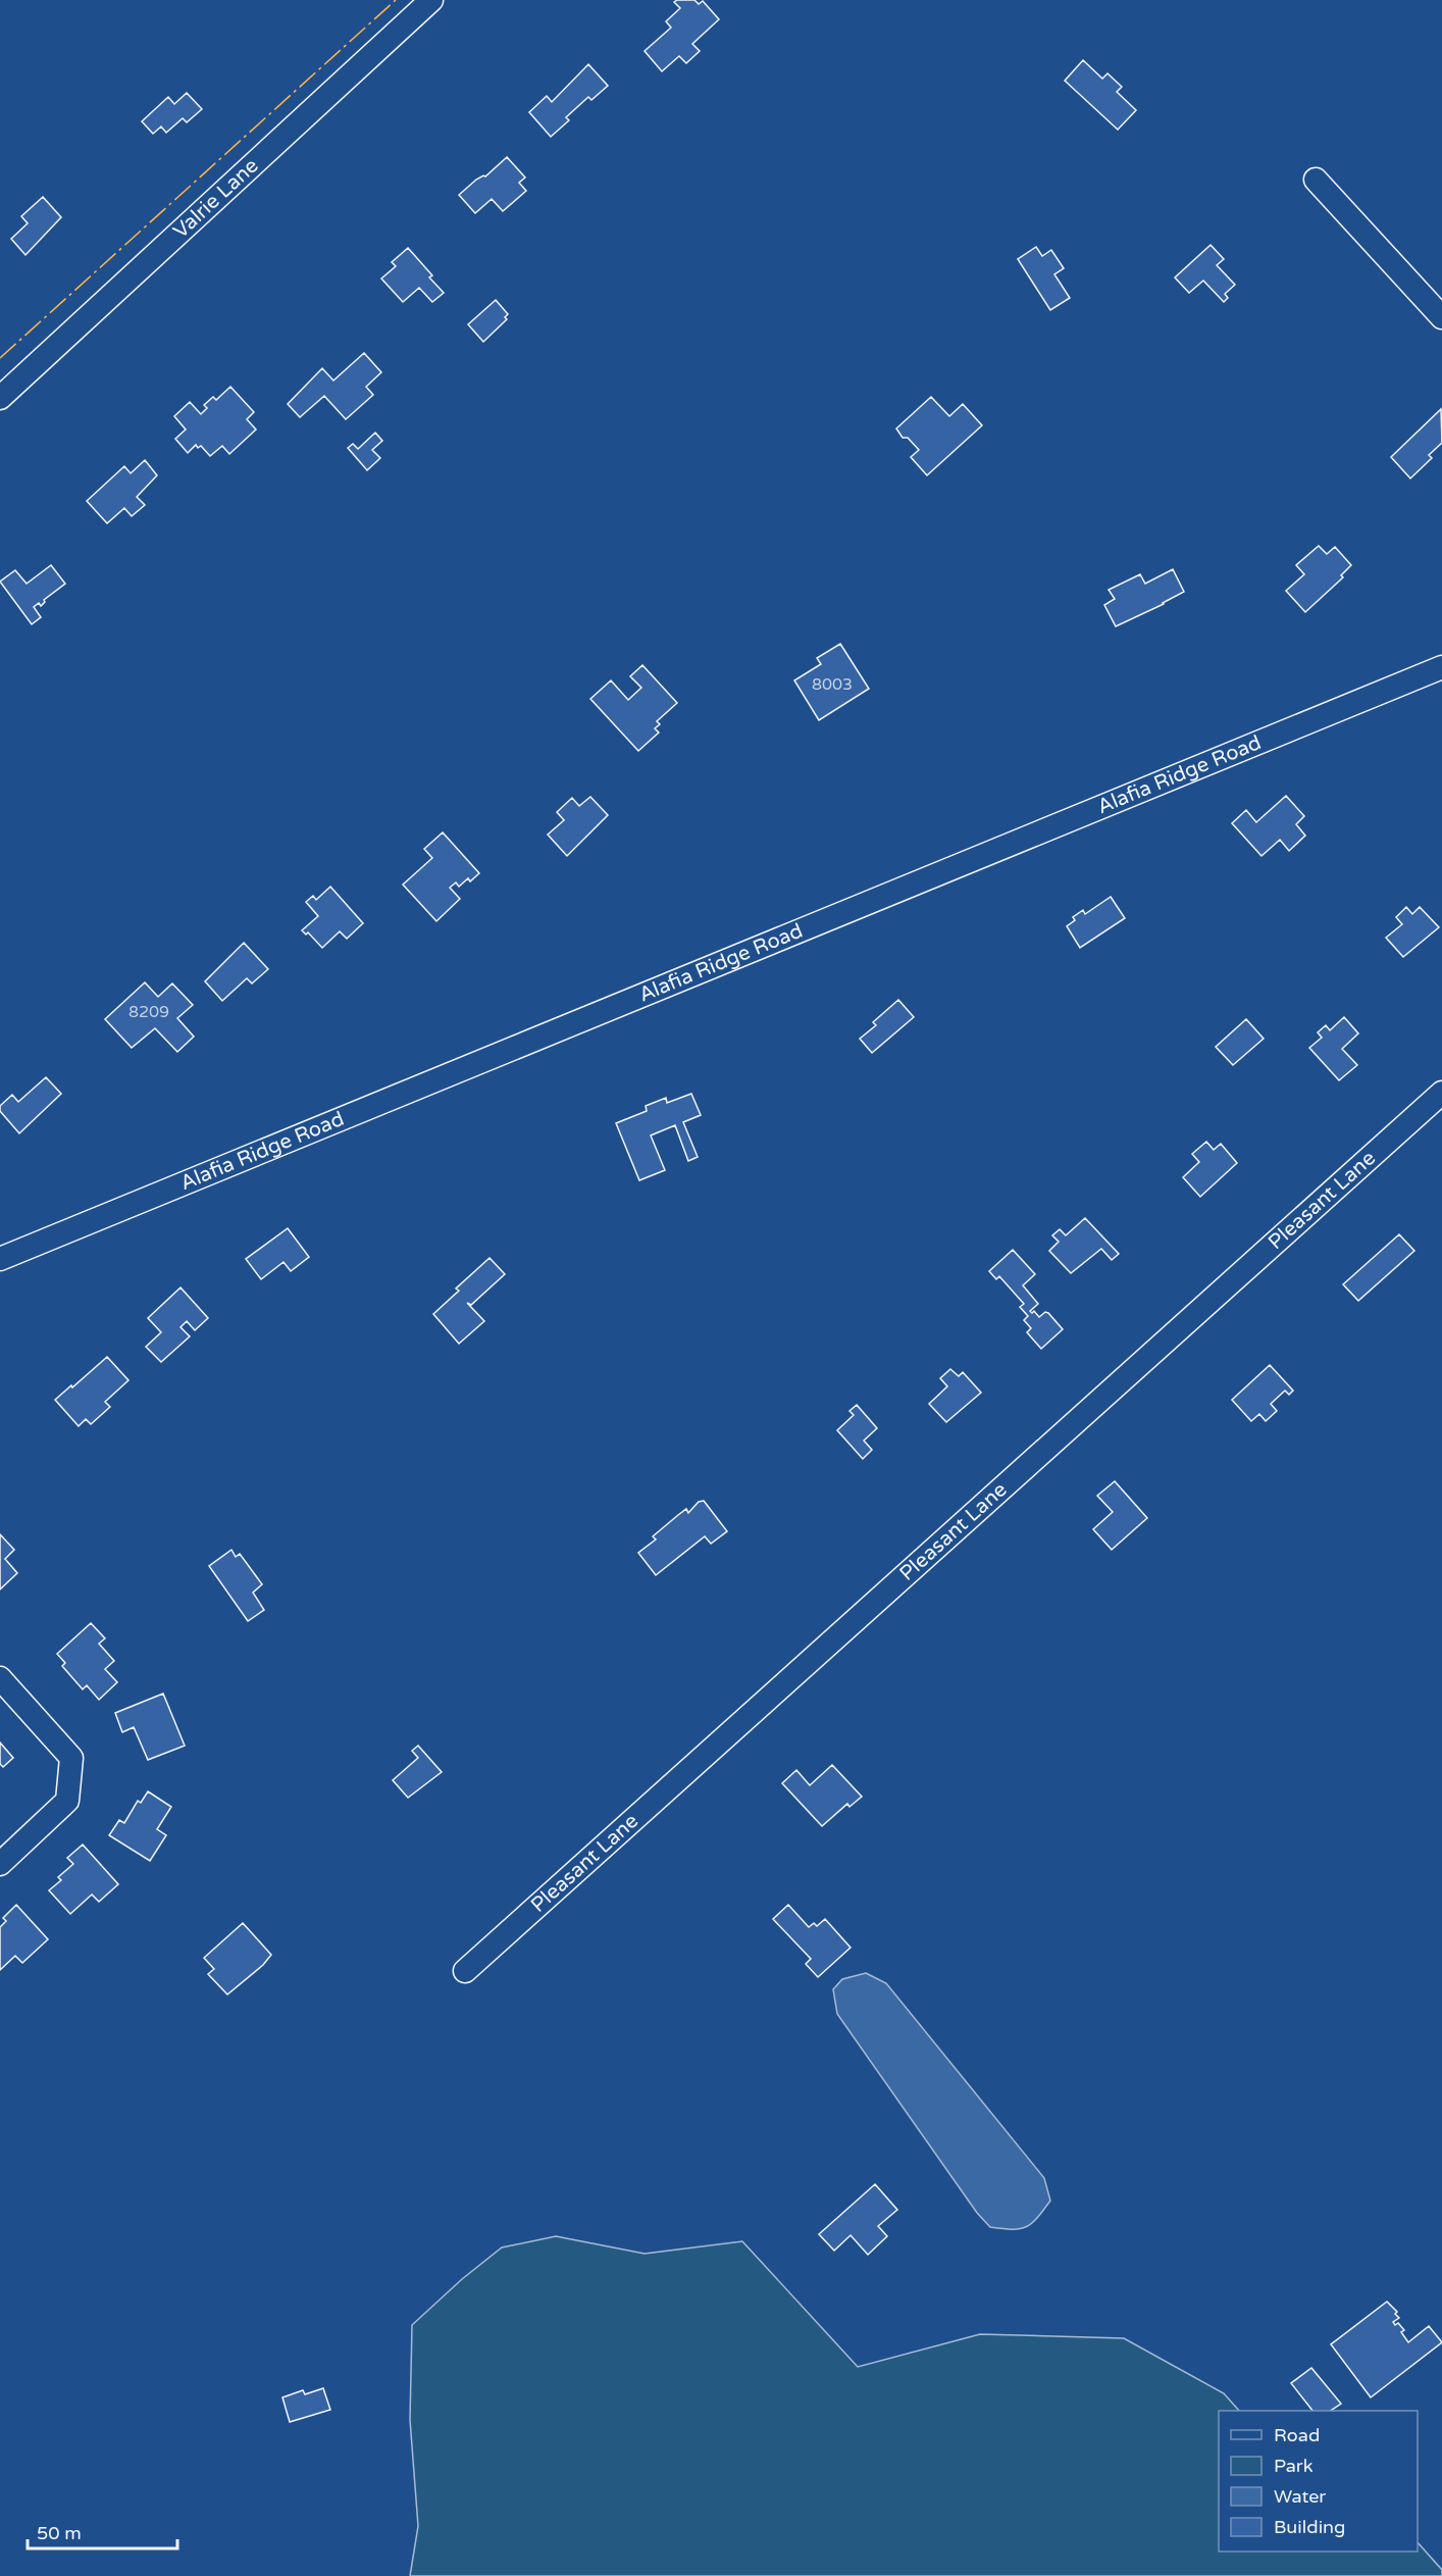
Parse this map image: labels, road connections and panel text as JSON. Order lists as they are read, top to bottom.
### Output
{
  "streets": {
    "street": ["Valrie Lane", "Alafia Ridge Road", "Pleasant Lane"]
  },
  "house_numbers": ["8003", "8209"],
  "legend": [
    "Road",
    "Park",
    "Water",
    "Building"
  ],
  "scale_bar": "50 m"
}
